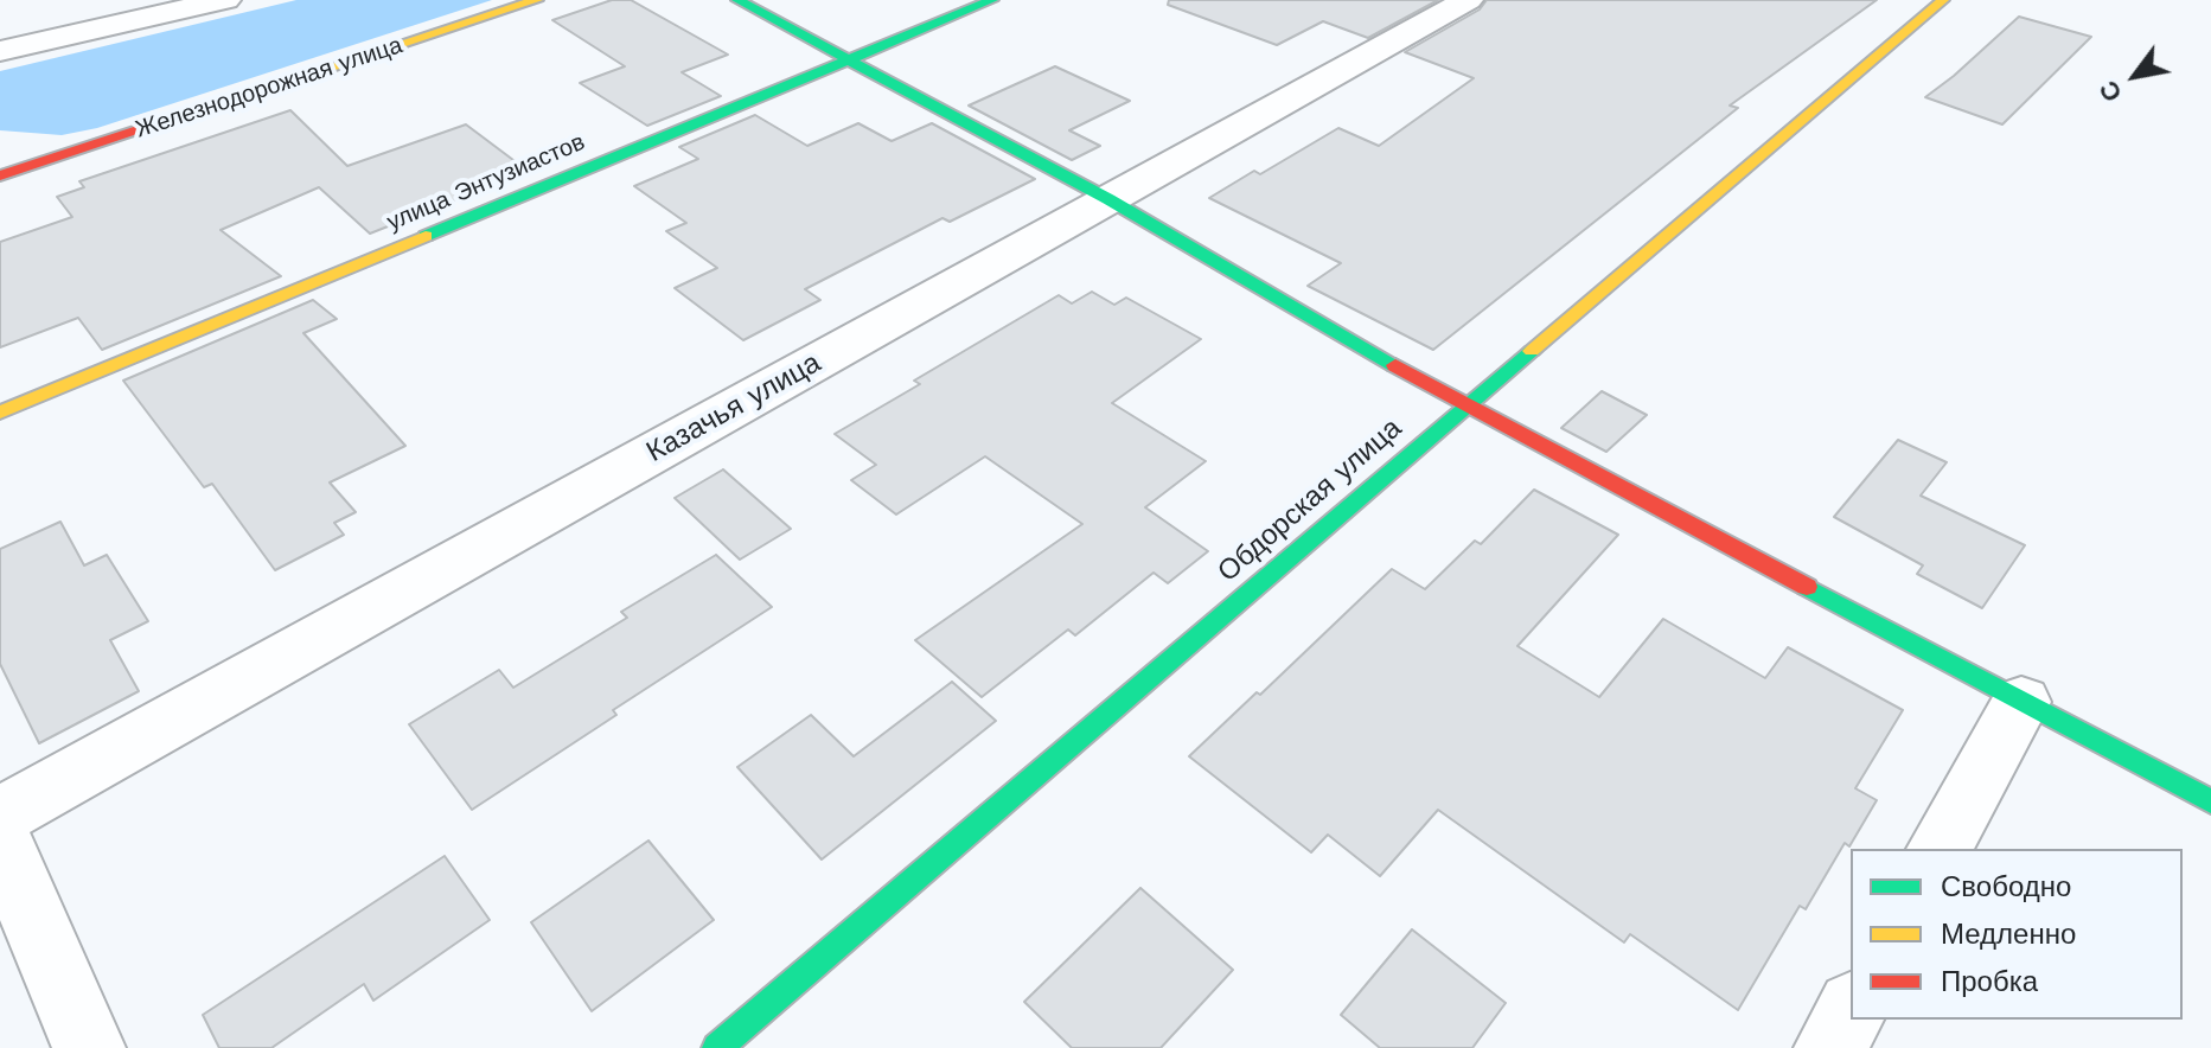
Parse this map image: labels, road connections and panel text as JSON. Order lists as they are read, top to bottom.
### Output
{
  "streets": {
    "street": [
      "Железнодорожная улица",
      "улица Энтузиастов",
      "Казачья улица",
      "Обдорская улица"
    ]
  },
  "legend": ["Свободно", "Медленно", "Пробка"],
  "north": "bottom left"
}
